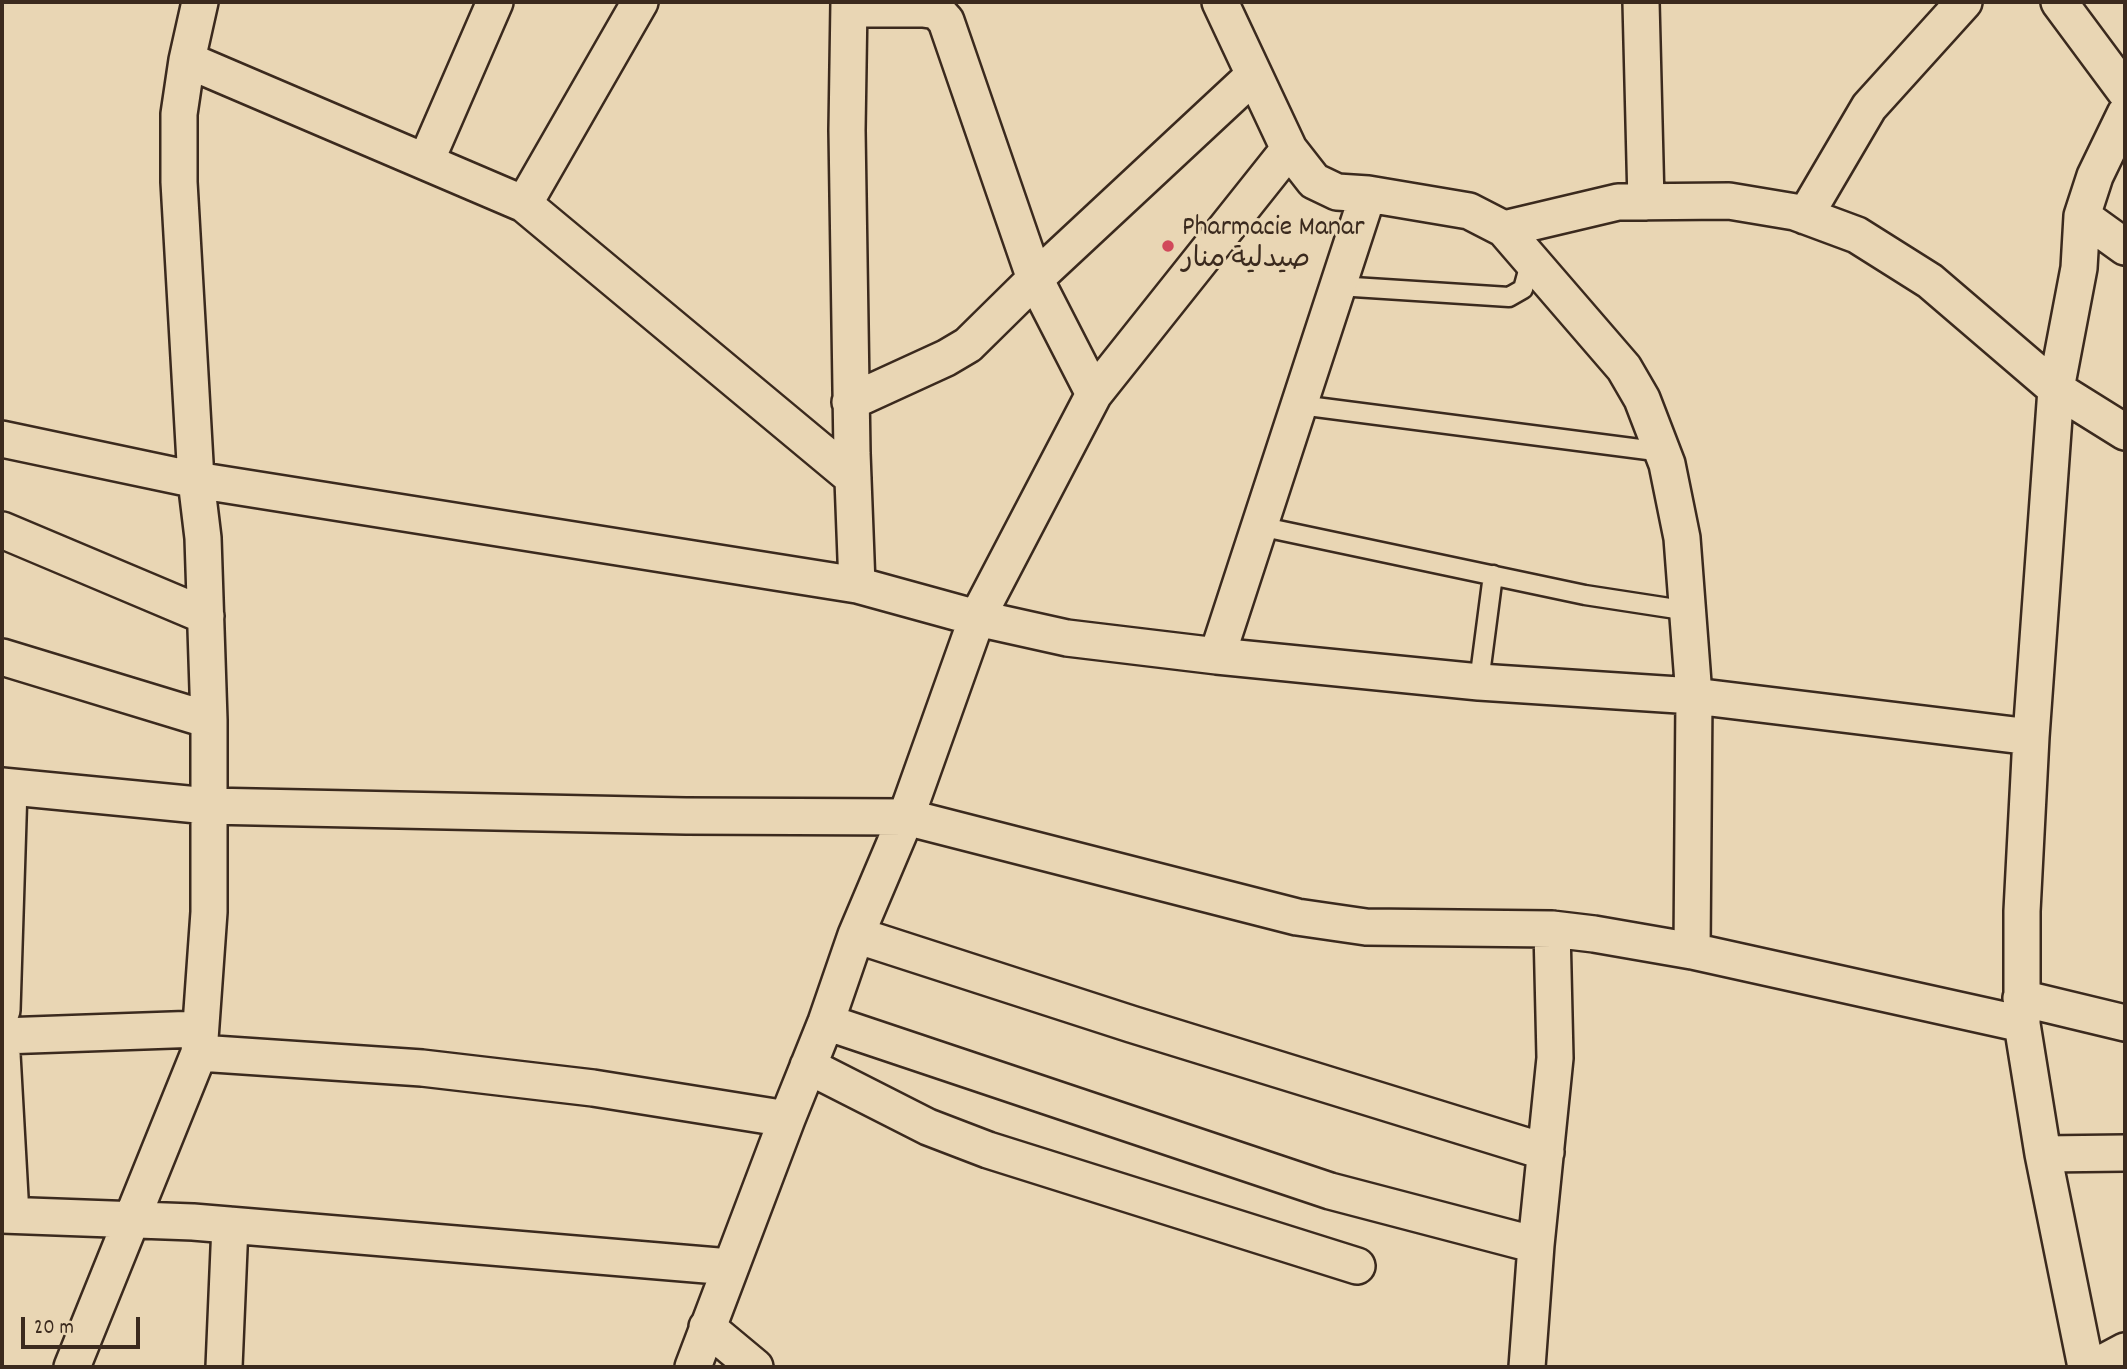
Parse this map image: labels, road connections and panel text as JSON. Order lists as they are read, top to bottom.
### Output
{
  "places": ["Pharmacie Manar صيدلية منار"],
  "scale_bar": "20 m"
}
